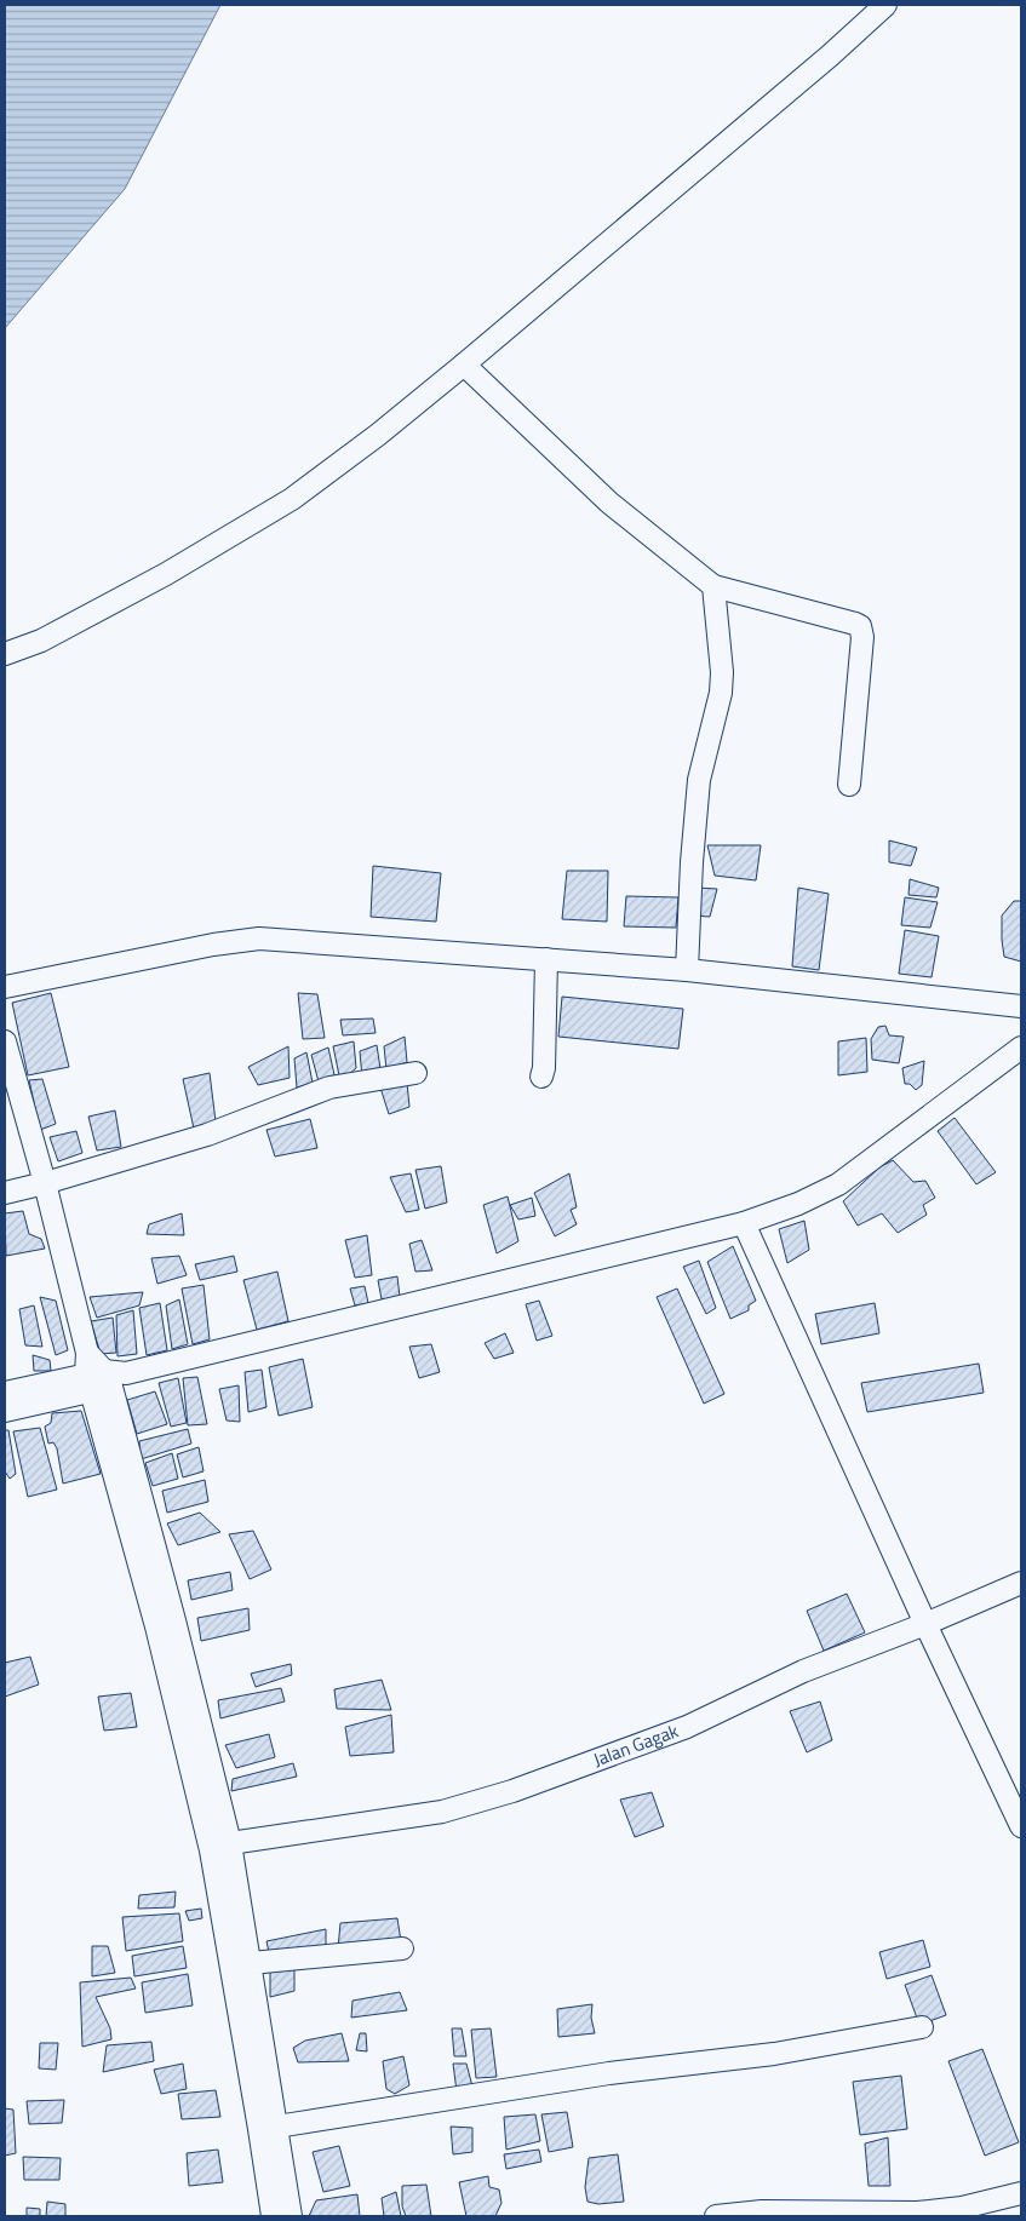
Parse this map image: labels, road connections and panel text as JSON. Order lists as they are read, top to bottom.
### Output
{
  "streets": {
    "street": ["Jalan Gagak"]
  }
}
